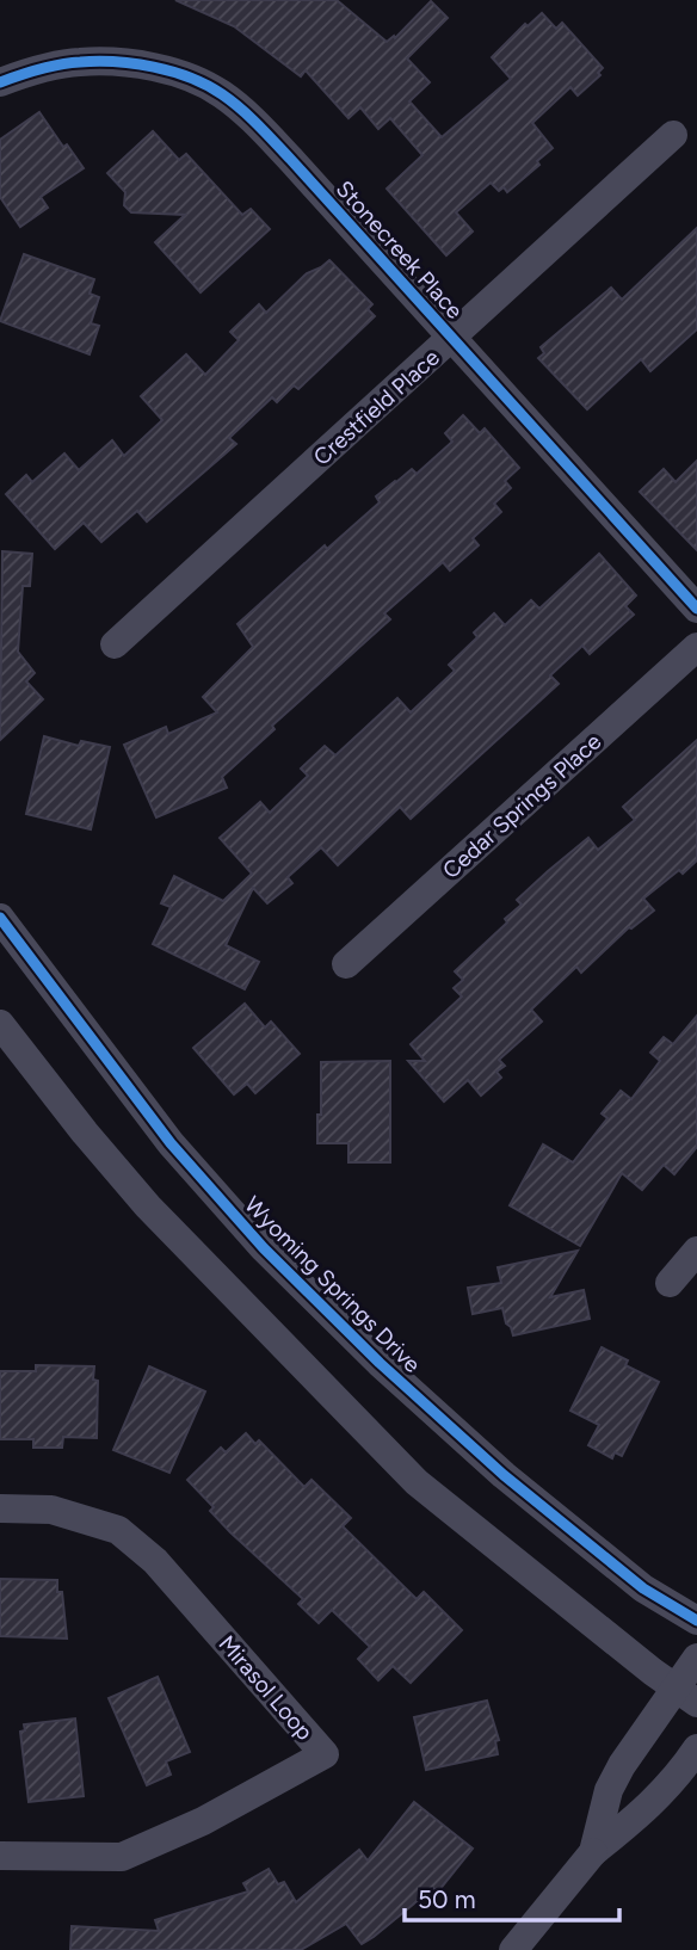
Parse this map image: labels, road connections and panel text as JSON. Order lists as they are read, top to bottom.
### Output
{
  "streets": {
    "street": [
      "Stonecreek Place",
      "Crestfield Place",
      "Cedar Springs Place",
      "Wyoming Springs Drive",
      "Mirasol Loop"
    ]
  },
  "crossings": [
    ["Stonecreek Place", "Crestfield Place"]
  ],
  "scale_bar": "50 m"
}
